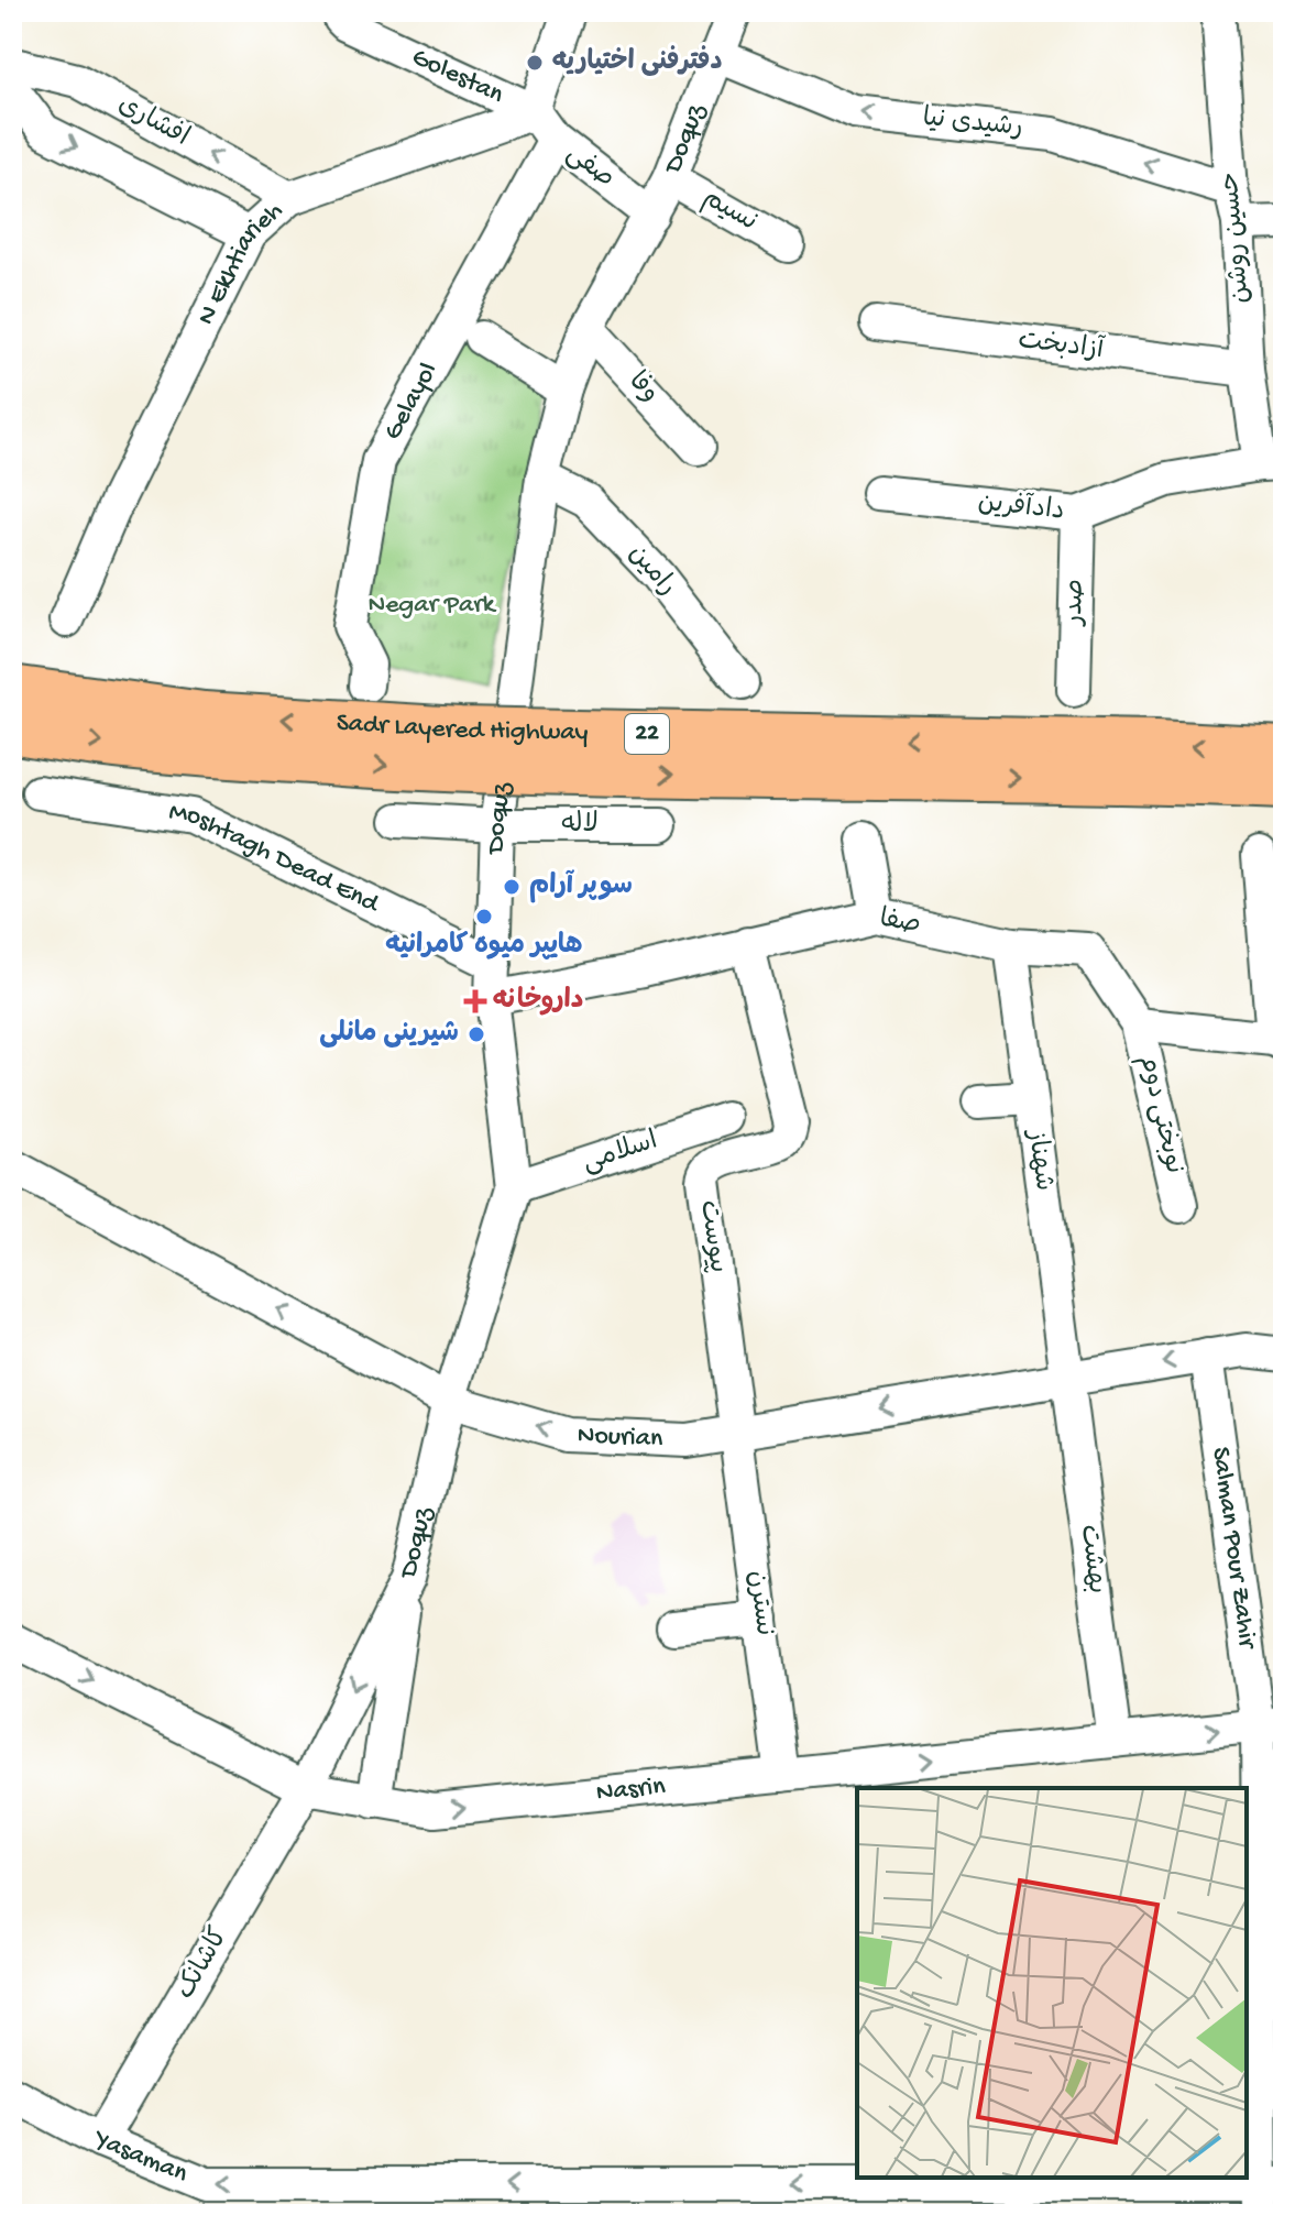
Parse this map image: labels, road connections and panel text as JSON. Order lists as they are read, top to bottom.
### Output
{
  "streets": {
    "highway": ["Sadr Layered Highway", "22"],
    "street": [
      "Golestan",
      "افشاری",
      "رشیدی نیا",
      "Doquz",
      "صفی",
      "نسیم",
      "حسین روشن",
      "N Ekhtiarieh",
      "آزادبخت",
      "وفا",
      "Gelayol",
      "دادآفرین",
      "رامین",
      "صدر",
      "لاله",
      "Moshtagh Dead End",
      "صفا",
      "نوبختی دوم",
      "اسلامی",
      "شهناز",
      "پیوست",
      "Nourian",
      "Salman Pour Zahir",
      "بهشت",
      "نسترن",
      "Nasrin",
      "کاشانک",
      "Yasaman"
    ]
  },
  "crossings": [
    ["Golestan", "صفی"],
    ["Golestan", "N Ekhtiarieh"],
    ["افشاری", "N Ekhtiarieh"],
    ["رشیدی نیا", "Doquz"],
    ["رشیدی نیا", "حسین روشن"],
    ["Doquz", "صفی"],
    ["Doquz", "نسیم"],
    ["Doquz", "وفا"],
    ["Doquz", "رامین"],
    ["Doquz", "لاله"],
    ["Doquz", "Moshtagh Dead End"],
    ["Doquz", "صفا"],
    ["Doquz", "اسلامی"],
    ["Doquz", "Nourian"],
    ["Doquz", "Nasrin"],
    ["Doquz", "کاشانک"],
    ["صفی", "N Ekhtiarieh"],
    ["صفی", "Gelayol"],
    ["حسین روشن", "آزادبخت"],
    ["حسین روشن", "دادآفرین"],
    ["دادآفرین", "صدر"],
    ["صفا", "نوبختی دوم"],
    ["صفا", "شهناز"],
    ["صفا", "پیوست"],
    ["شهناز", "Nourian"],
    ["شهناز", "بهشت"],
    ["پیوست", "Nourian"],
    ["پیوست", "نسترن"],
    ["Nourian", "Salman Pour Zahir"],
    ["Nourian", "بهشت"],
    ["Nourian", "نسترن"],
    ["Salman Pour Zahir", "Nasrin"],
    ["Salman Pour Zahir", "Yasaman"],
    ["بهشت", "Nasrin"],
    ["نسترن", "Nasrin"],
    ["Nasrin", "کاشانک"],
    ["کاشانک", "Yasaman"]
  ],
  "one_way": [
    "رشیدی نیا",
    "Nourian",
    "Nasrin",
    "Yasaman"
  ],
  "parks": ["Negar Park"],
  "places": {
    "other": [
      "دفترفنی اختیاریه",
      "سوپر آرام",
      "هایپر میوه کامرانیه",
      "شیرینی مانلی"
    ],
    "health": ["داروخانه"]
  }
}
